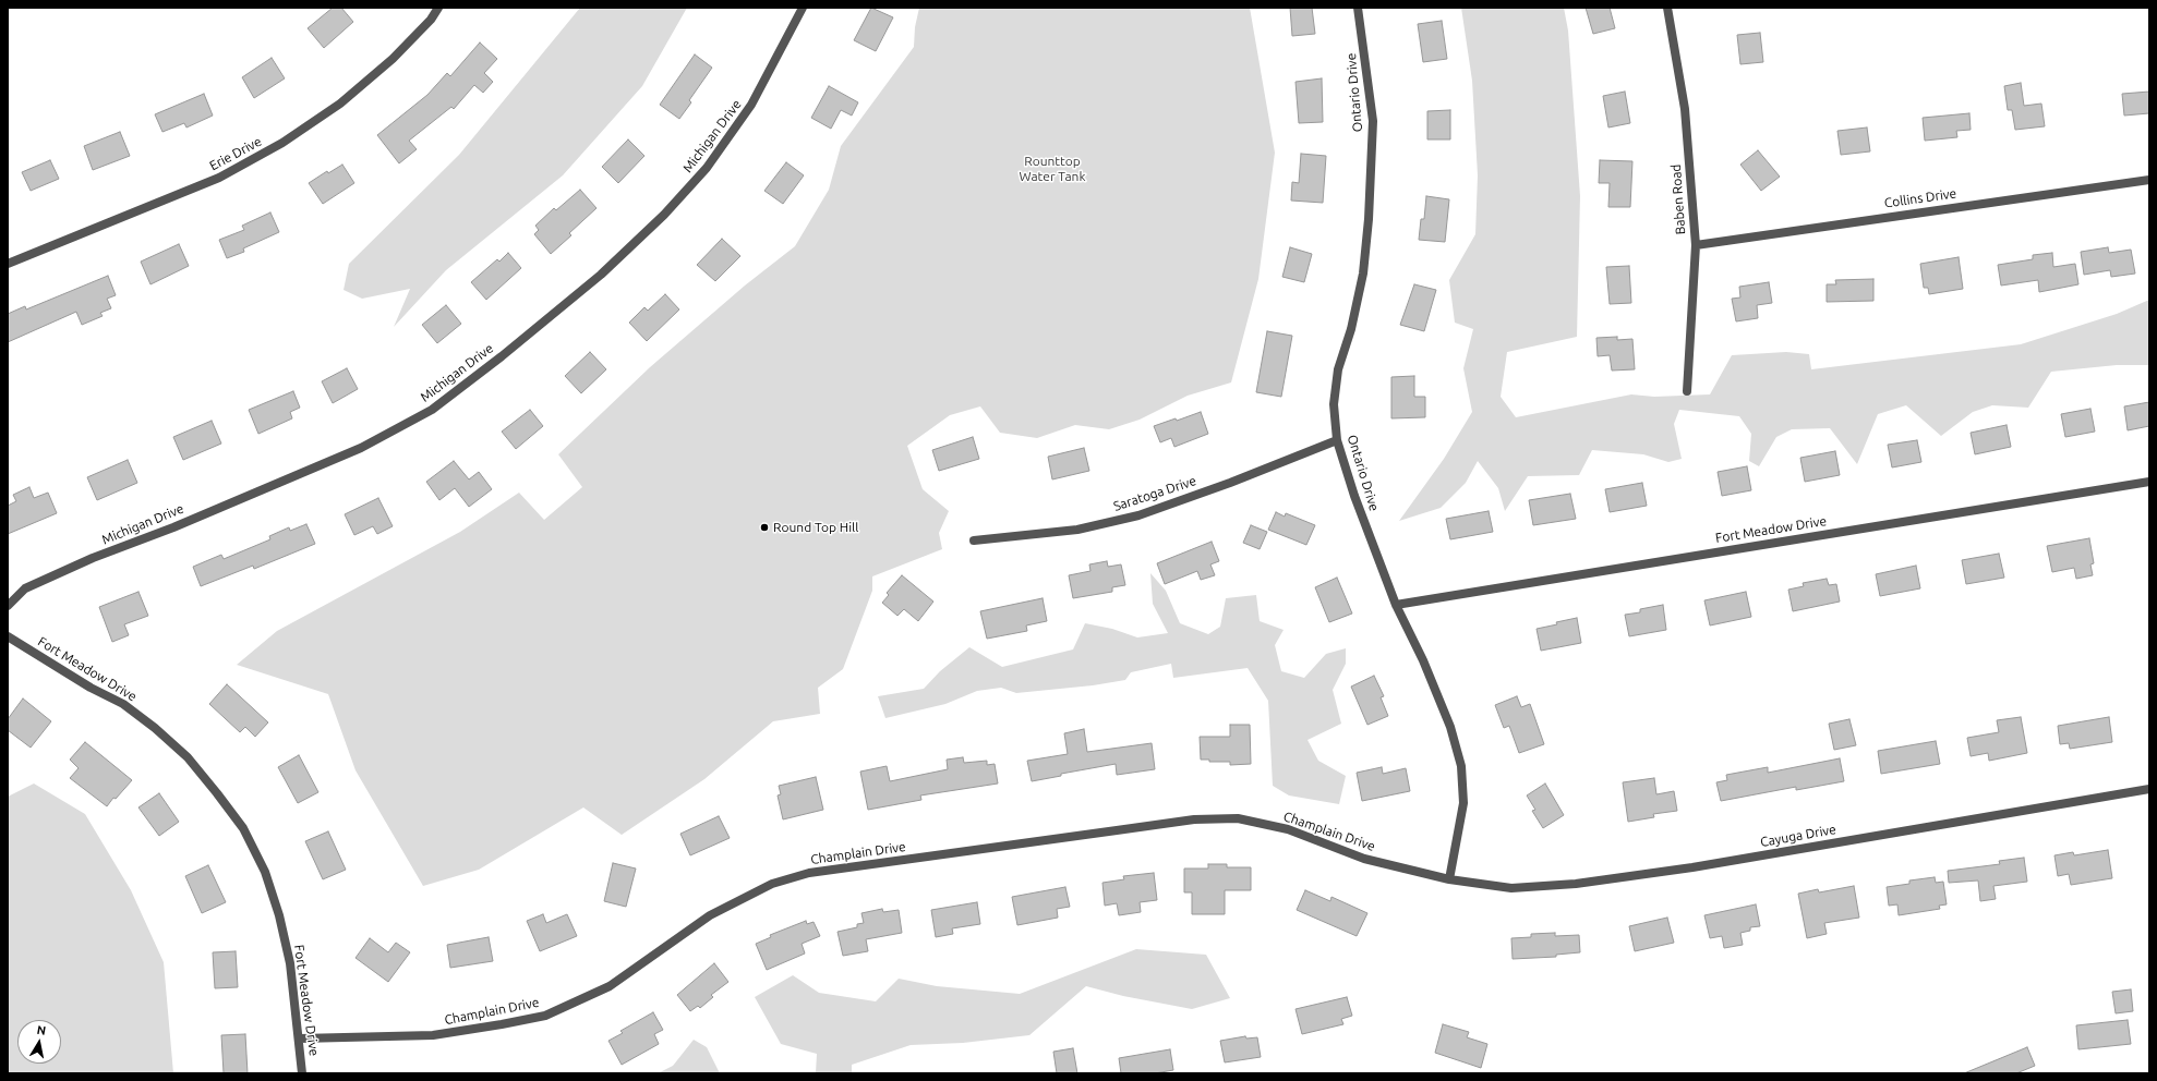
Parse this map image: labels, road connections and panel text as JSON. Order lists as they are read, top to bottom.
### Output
{
  "streets": {
    "street": [
      "Ontario Drive",
      "Michigan Drive",
      "Erie Drive",
      "Collins Drive",
      "Baben Road",
      "Saratoga Drive",
      "Fort Meadow Drive",
      "Champlain Drive",
      "Cayuga Drive"
    ]
  },
  "crossings": [
    ["Ontario Drive", "Saratoga Drive"],
    ["Ontario Drive", "Fort Meadow Drive"],
    ["Ontario Drive", "Champlain Drive"],
    ["Ontario Drive", "Cayuga Drive"],
    ["Collins Drive", "Baben Road"],
    ["Fort Meadow Drive", "Champlain Drive"],
    ["Champlain Drive", "Cayuga Drive"]
  ],
  "parks": ["Rounttop Water Tank"],
  "places": ["Round Top Hill"],
  "north": "top"
}
